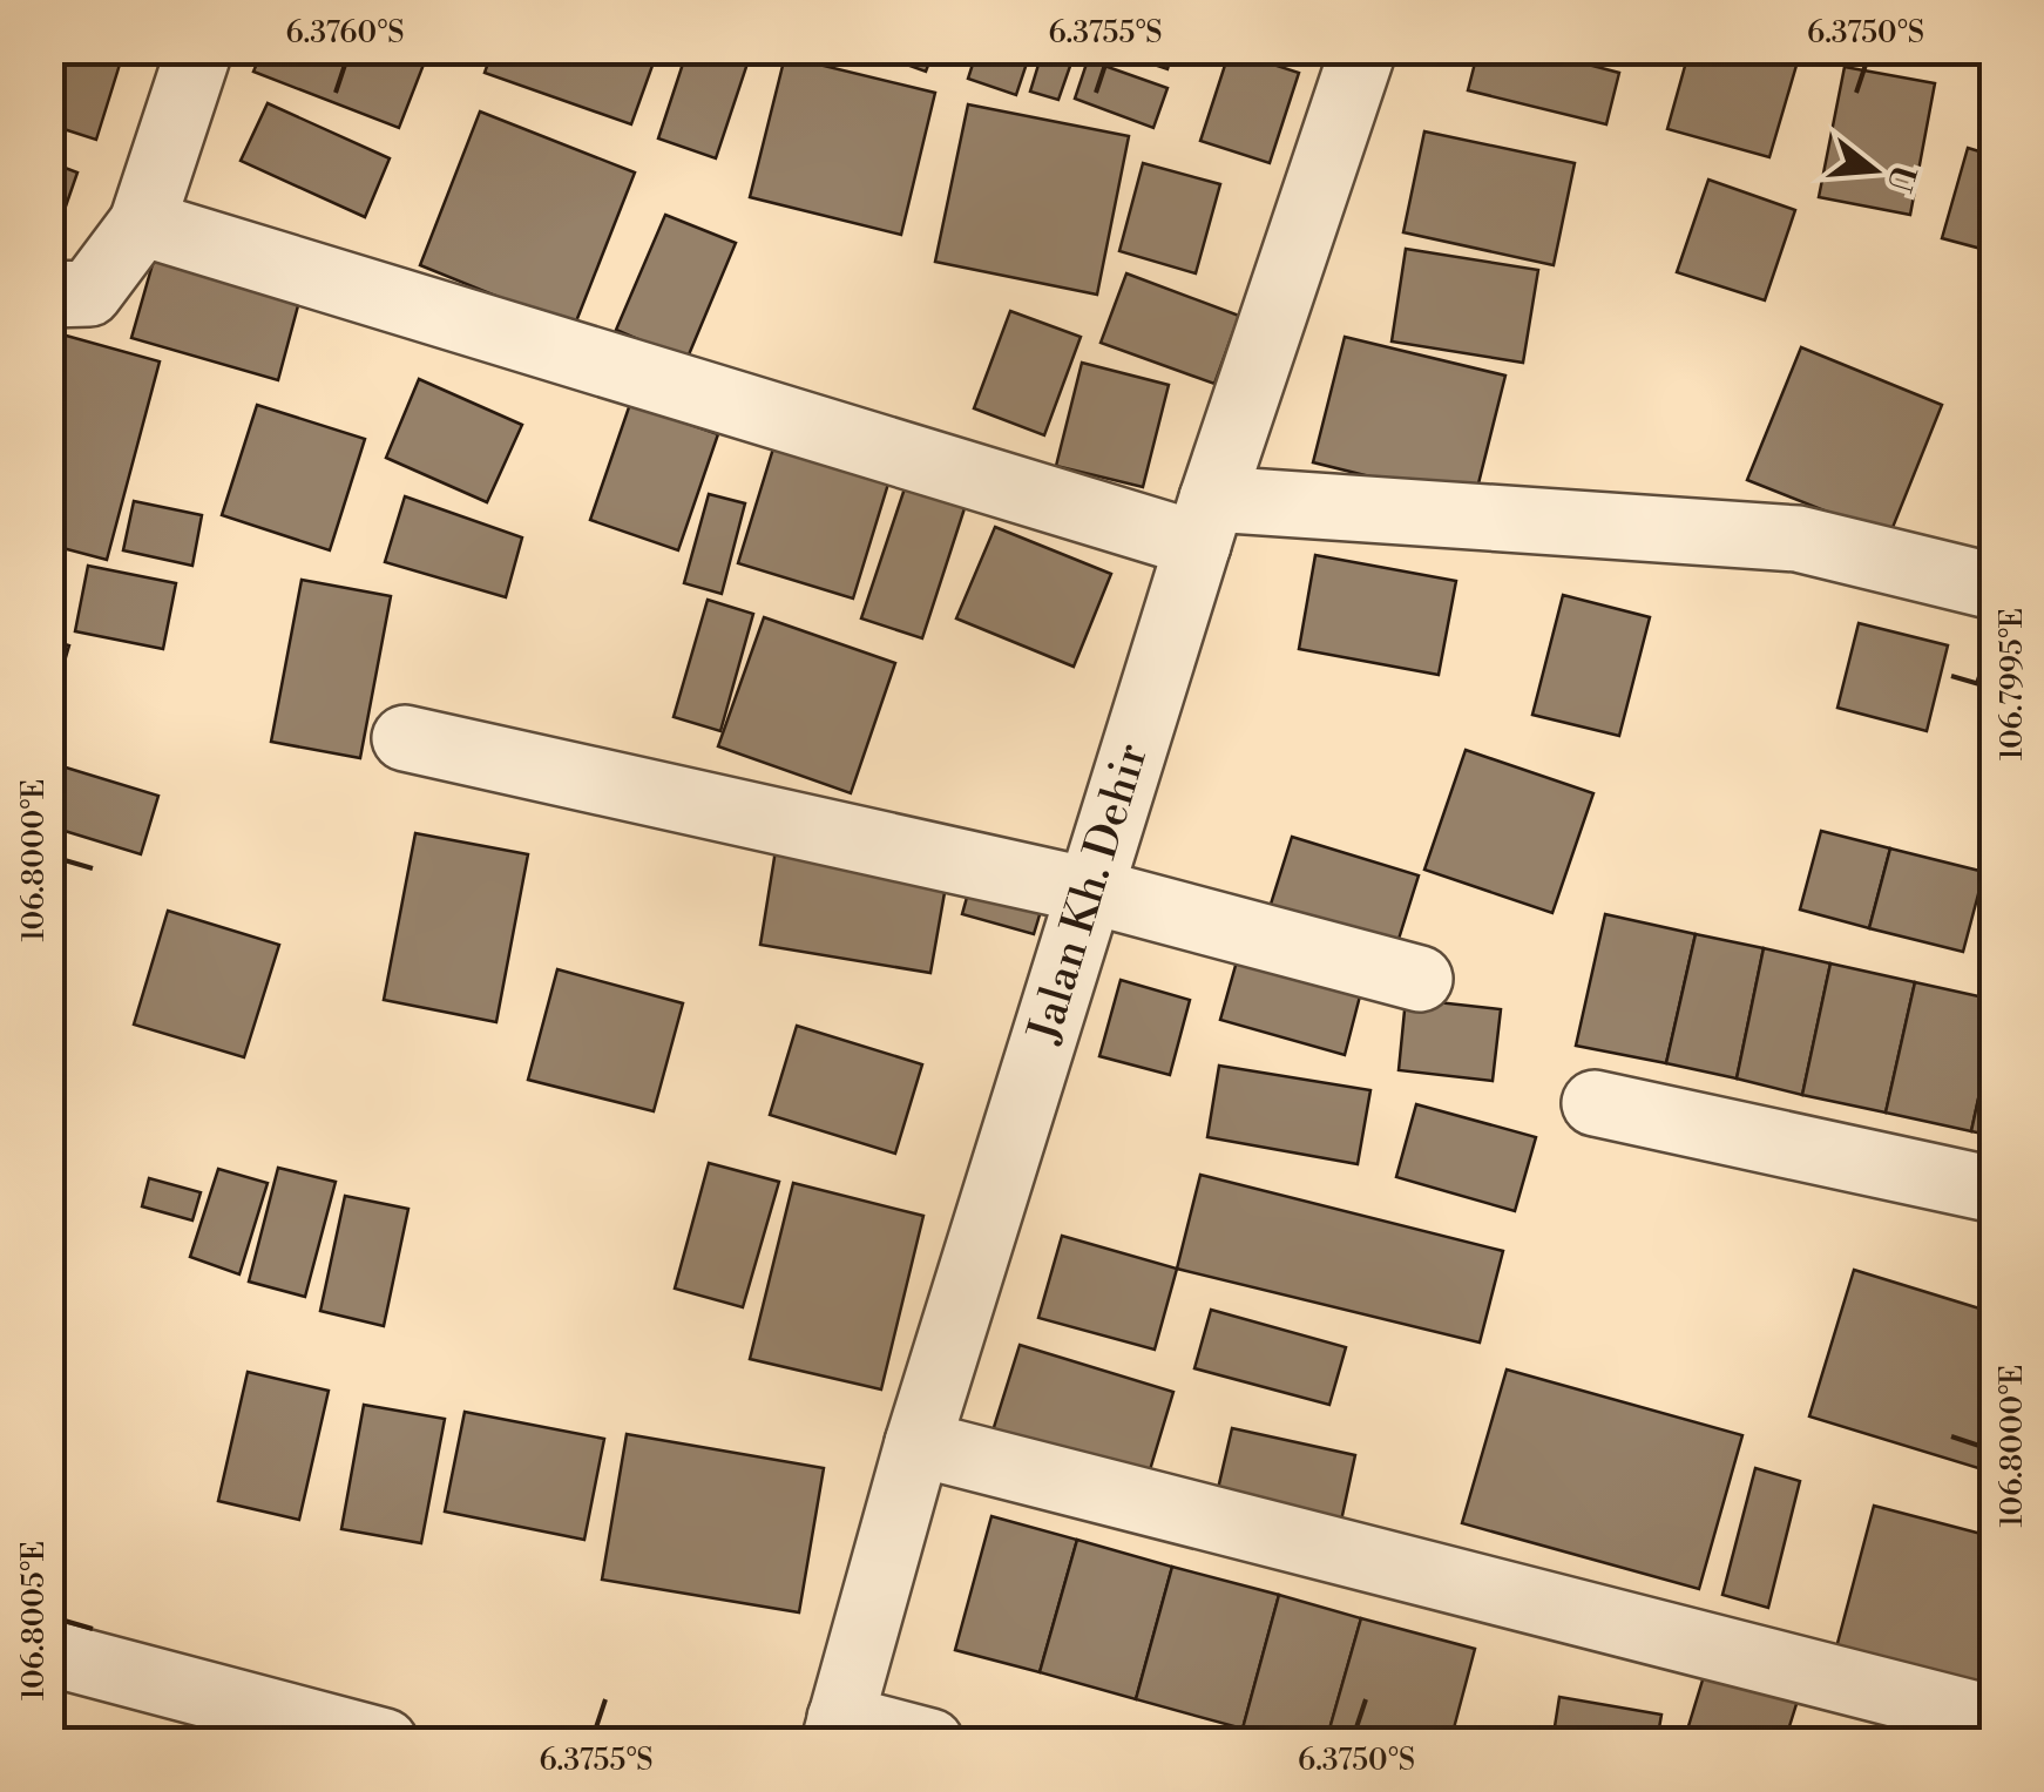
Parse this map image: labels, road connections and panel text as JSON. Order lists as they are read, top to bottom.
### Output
{
  "streets": {
    "street": ["Jalan Kh. Dehir"]
  },
  "north": "right",
  "coordinates": [
    "6.3760°S",
    "6.3755°S",
    "6.3750°S",
    "106.7995°E",
    "106.8000°E",
    "106.8005°E"
  ]
}
